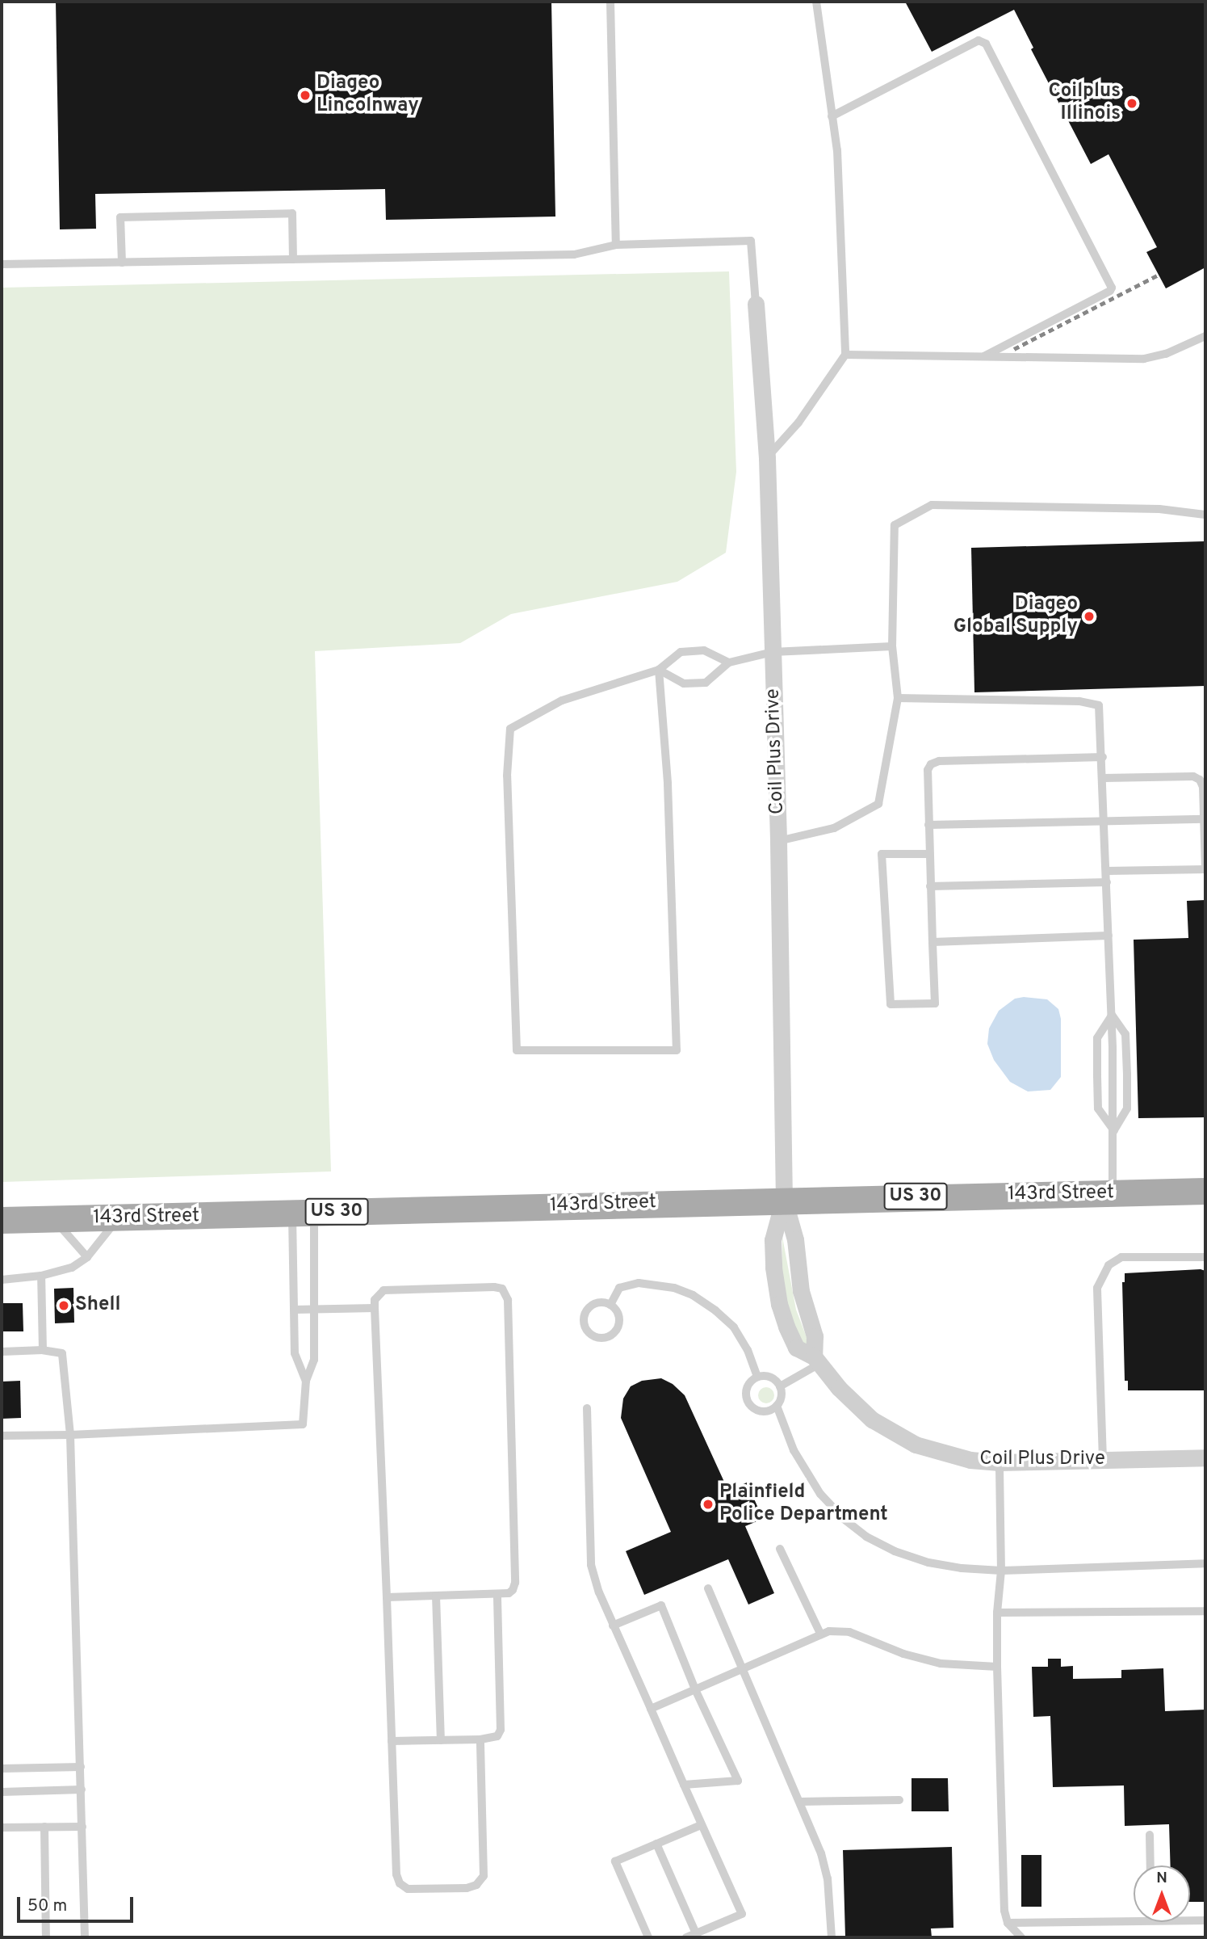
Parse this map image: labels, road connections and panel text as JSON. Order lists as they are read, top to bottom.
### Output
{
  "streets": {
    "main road": ["143rd Street", "US 30"],
    "street": ["Coil Plus Drive"]
  },
  "crossings": [
    ["Coil Plus Drive", "143rd Street"]
  ],
  "places": [
    "Diageo Lincolnway",
    "Coilplus Illinois",
    "Diageo Global Supply",
    "Shell",
    "Plainfield Police Department"
  ],
  "scale_bar": "50 m",
  "north": "top"
}
